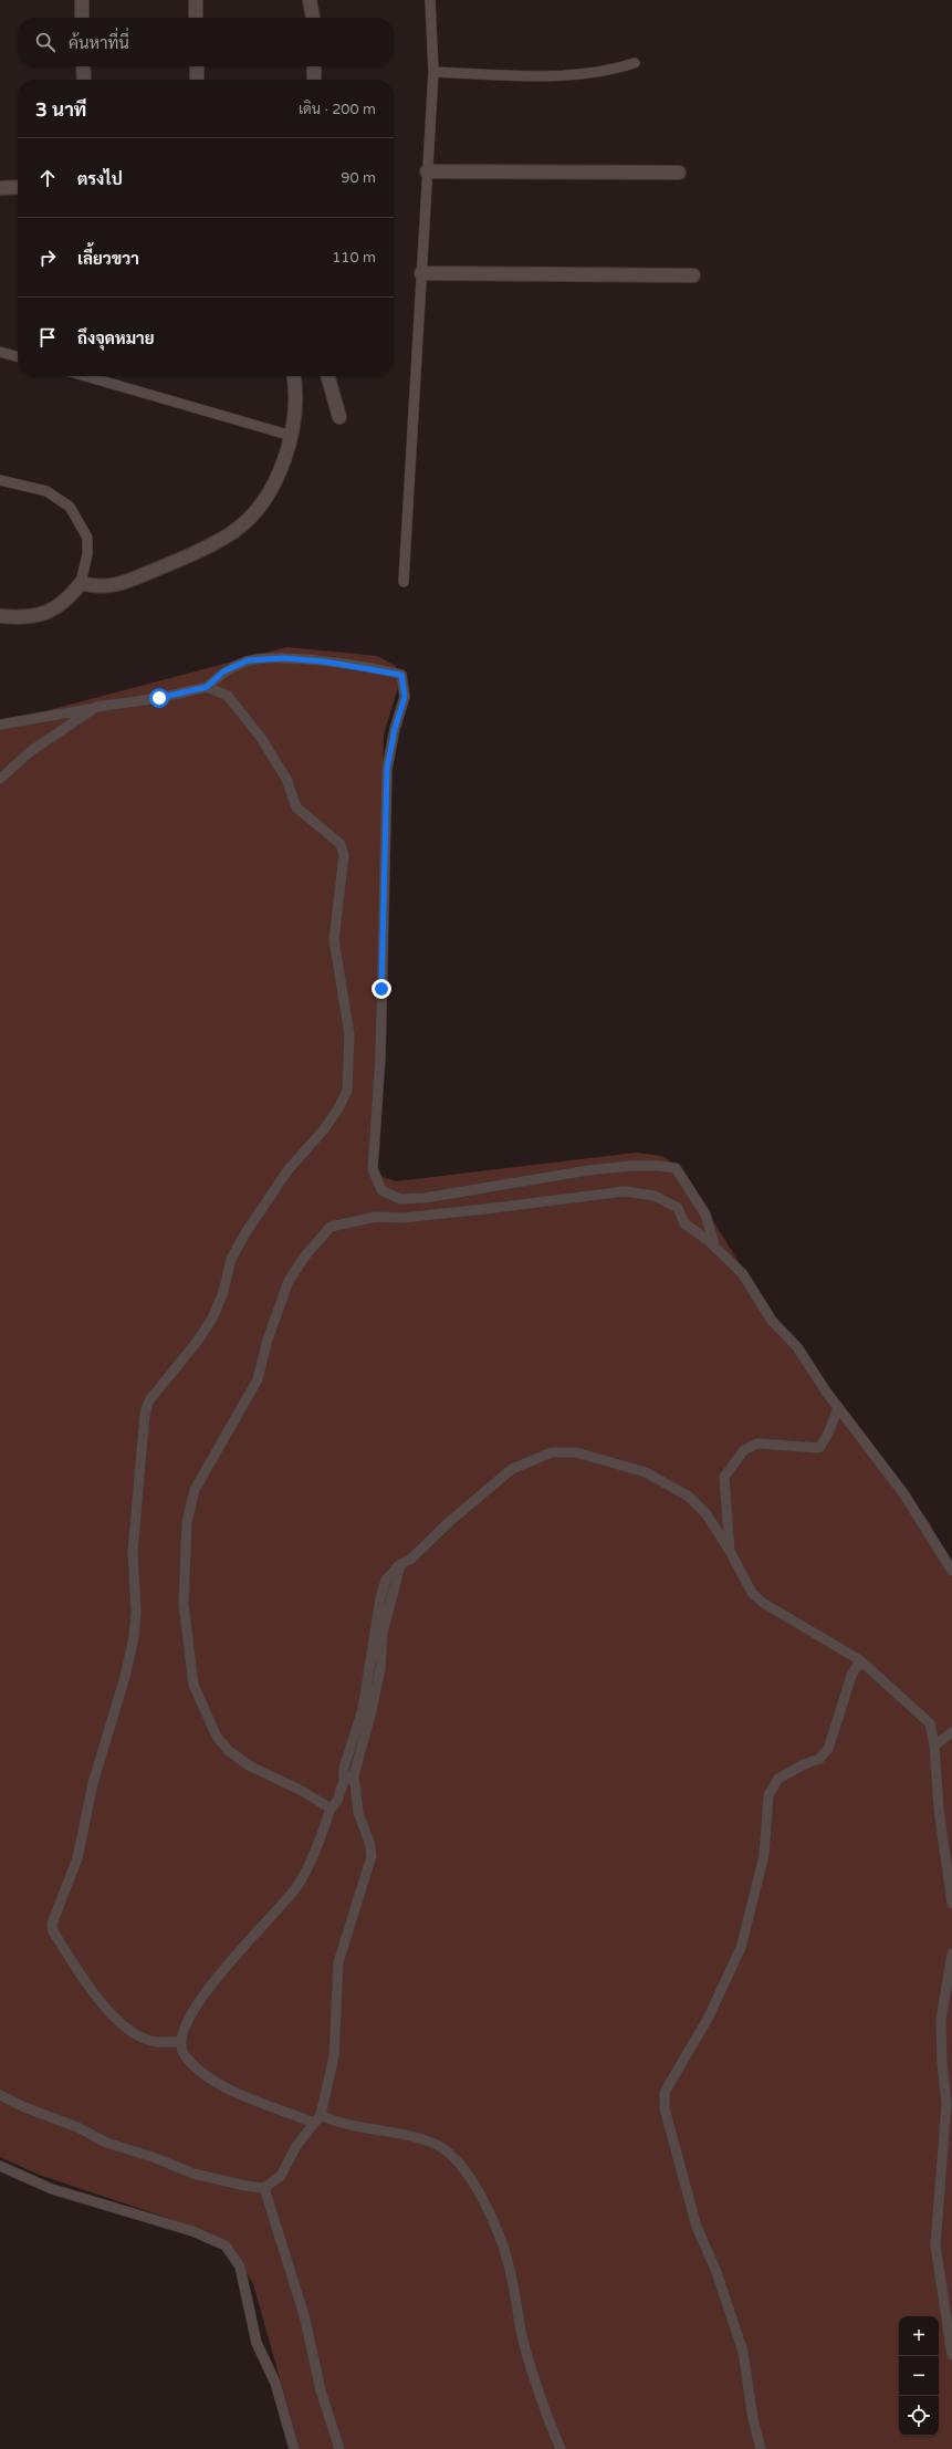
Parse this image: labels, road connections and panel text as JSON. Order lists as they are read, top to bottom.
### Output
{
  "page": {
    "search": "ค้นหาที่นี่",
    "heading": ["3 นาที", "เดิน · 200 m"],
    "list": [
      ["ตรงไป", "90 m"],
      ["เลี้ยวขวา", "110 m"],
      "ถึงจุดหมาย"
    ],
    "map_buttons": ["+", "−"]
  }
}
